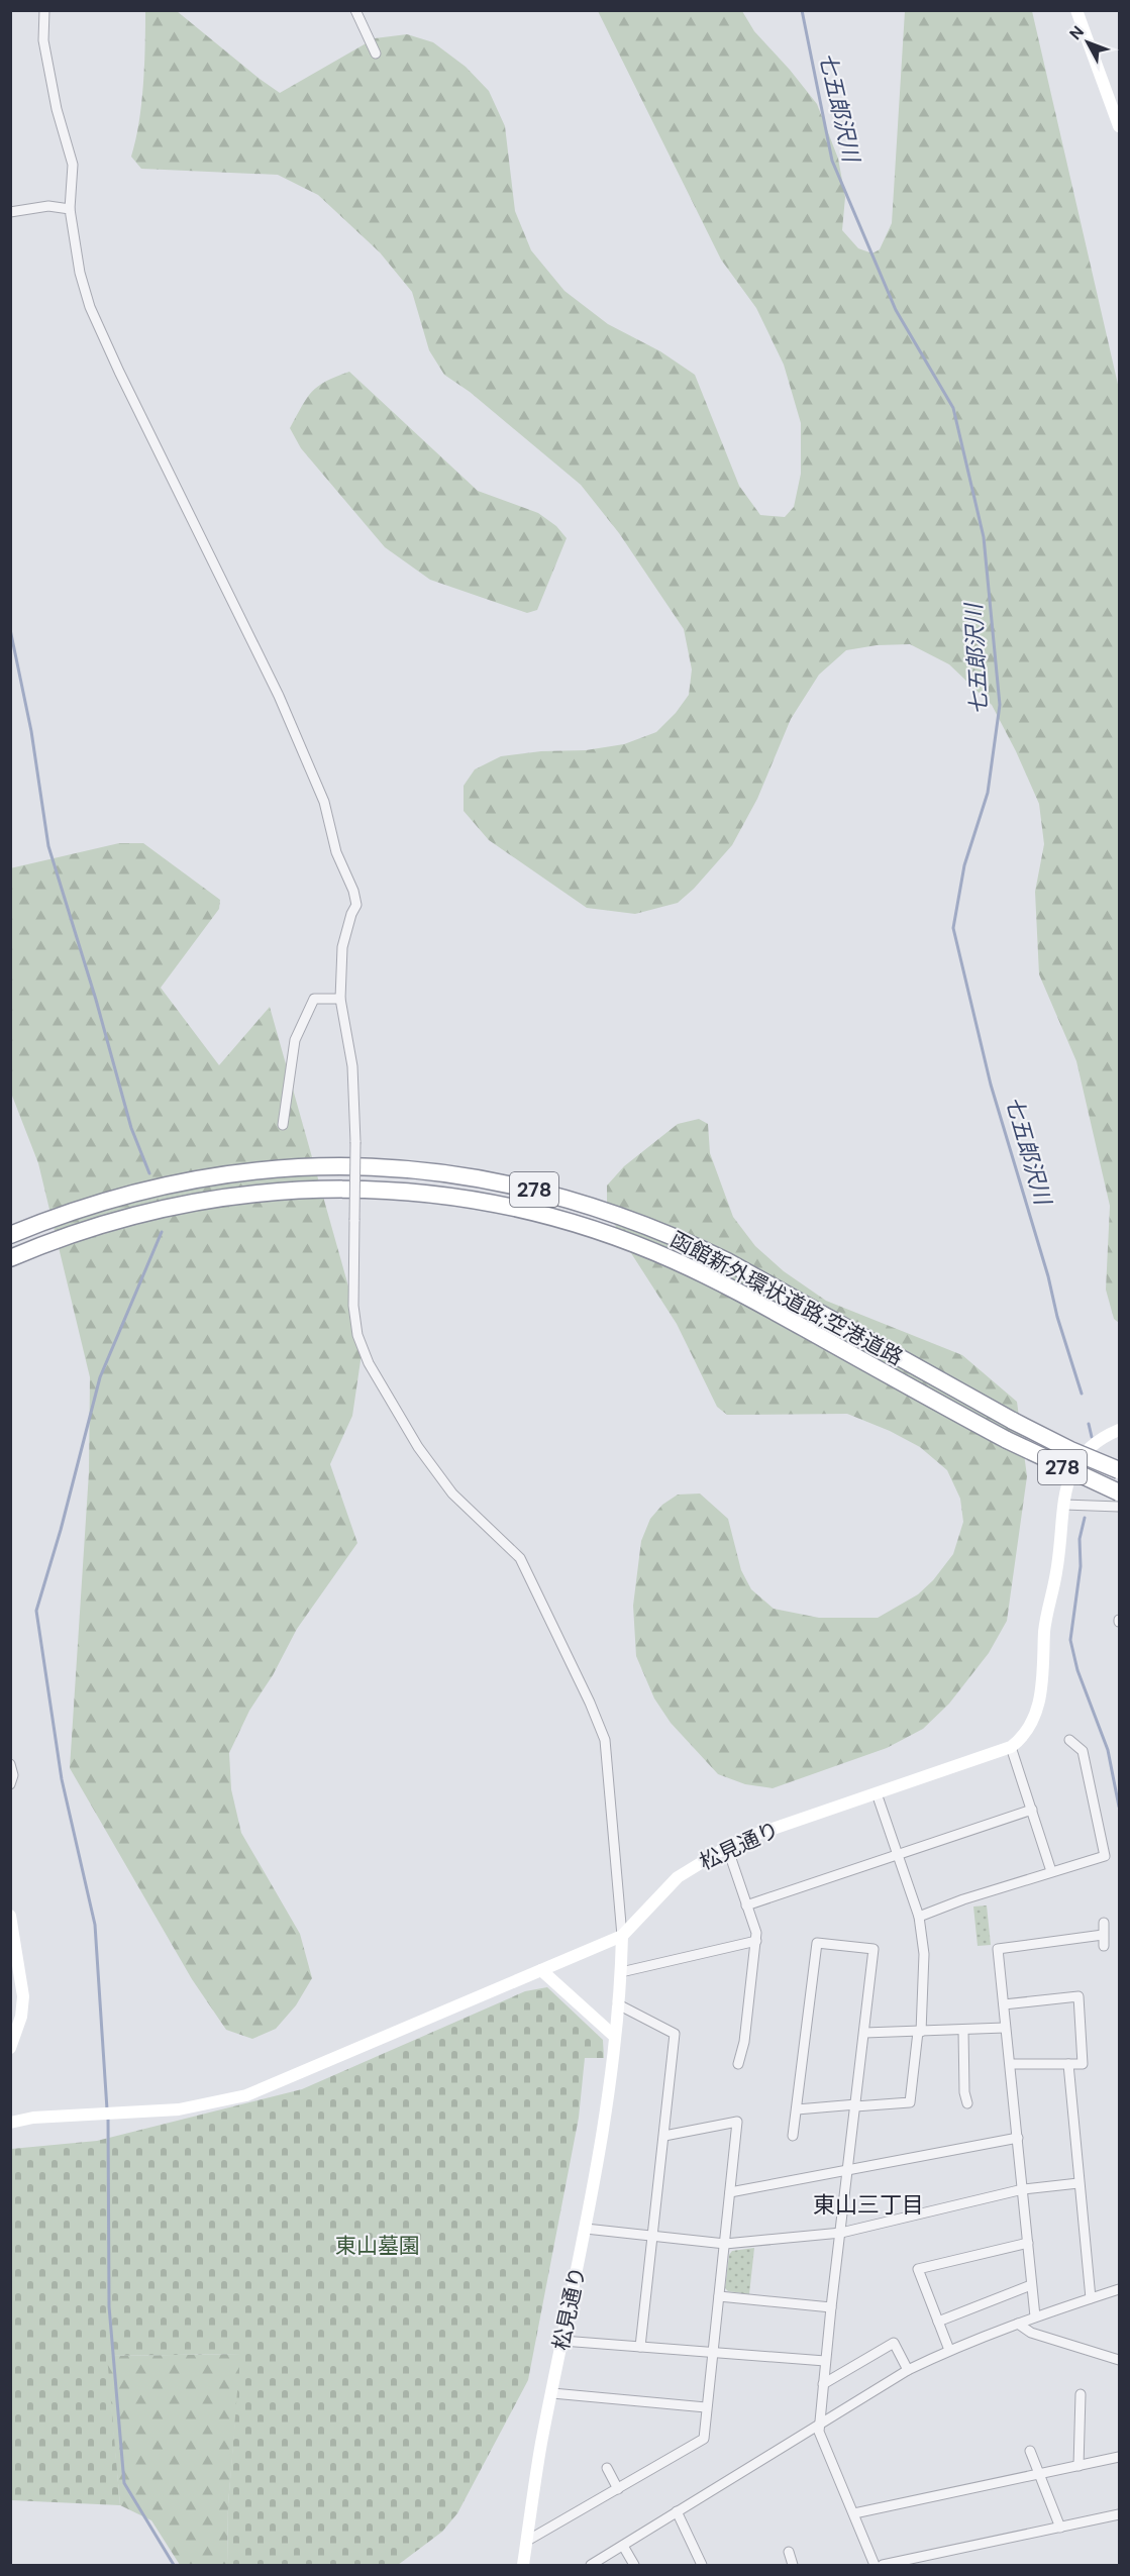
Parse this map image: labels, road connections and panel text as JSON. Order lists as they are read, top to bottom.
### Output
{
  "streets": {
    "highway": ["278", "函館新外環状道路;空港道路"],
    "street": ["松見通り"]
  },
  "districts": ["東山三丁目"],
  "water": ["七五郎沢川"],
  "parks": ["東山墓園"],
  "north": "top left"
}
